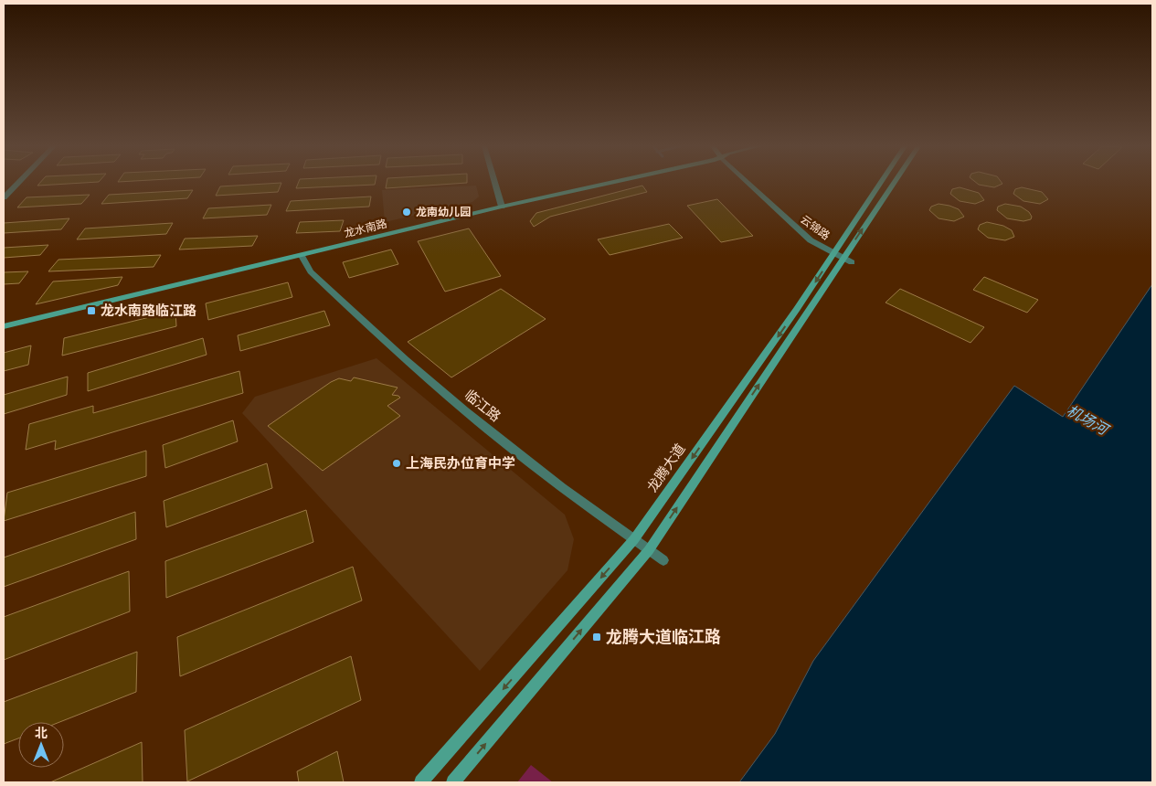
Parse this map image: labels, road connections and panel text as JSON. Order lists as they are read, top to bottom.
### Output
{
  "streets": {
    "main road": ["龙水南路", "龙腾大道"],
    "street": ["云锦路", "临江路"]
  },
  "crossings": [
    ["云锦路", "龙腾大道"],
    ["龙水南路", "临江路"],
    ["临江路", "龙腾大道"]
  ],
  "water": ["机场河"],
  "places": {
    "other": ["龙南幼儿园", "上海民办位育中学"],
    "transit": ["龙水南路临江路", "龙腾大道临江路"]
  },
  "north": "top"
}
